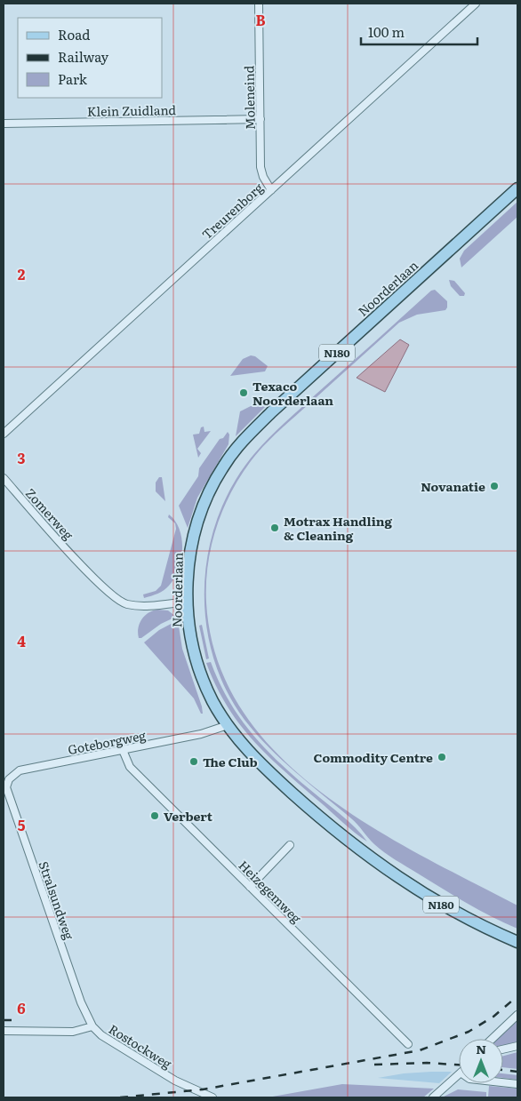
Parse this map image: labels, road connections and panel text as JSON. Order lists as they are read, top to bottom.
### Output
{
  "streets": {
    "main road": ["Noorderlaan", "N180"],
    "street": [
      "Moleneind",
      "Klein Zuidland",
      "Treurenborg",
      "Zomerweg",
      "Goteborgweg",
      "Heizegemweg",
      "Stralsundweg",
      "Rostockweg"
    ]
  },
  "crossings": [
    ["Moleneind", "Klein Zuidland"],
    ["Moleneind", "Treurenborg"],
    ["Noorderlaan", "Zomerweg"],
    ["Noorderlaan", "Goteborgweg"],
    ["Goteborgweg", "Heizegemweg"],
    ["Goteborgweg", "Stralsundweg"],
    ["Stralsundweg", "Rostockweg"]
  ],
  "places": [
    "Texaco Noorderlaan",
    "Novanatie",
    "Motrax Handling & Cleaning",
    "Commodity Centre",
    "The Club",
    "Verbert"
  ],
  "legend": ["Road", "Railway", "Park"],
  "scale_bar": "100 m",
  "north": "top",
  "grid": {
    "columns": ["B"],
    "rows": [
      "2",
      "3",
      "4",
      "5",
      "6"
    ]
  }
}
